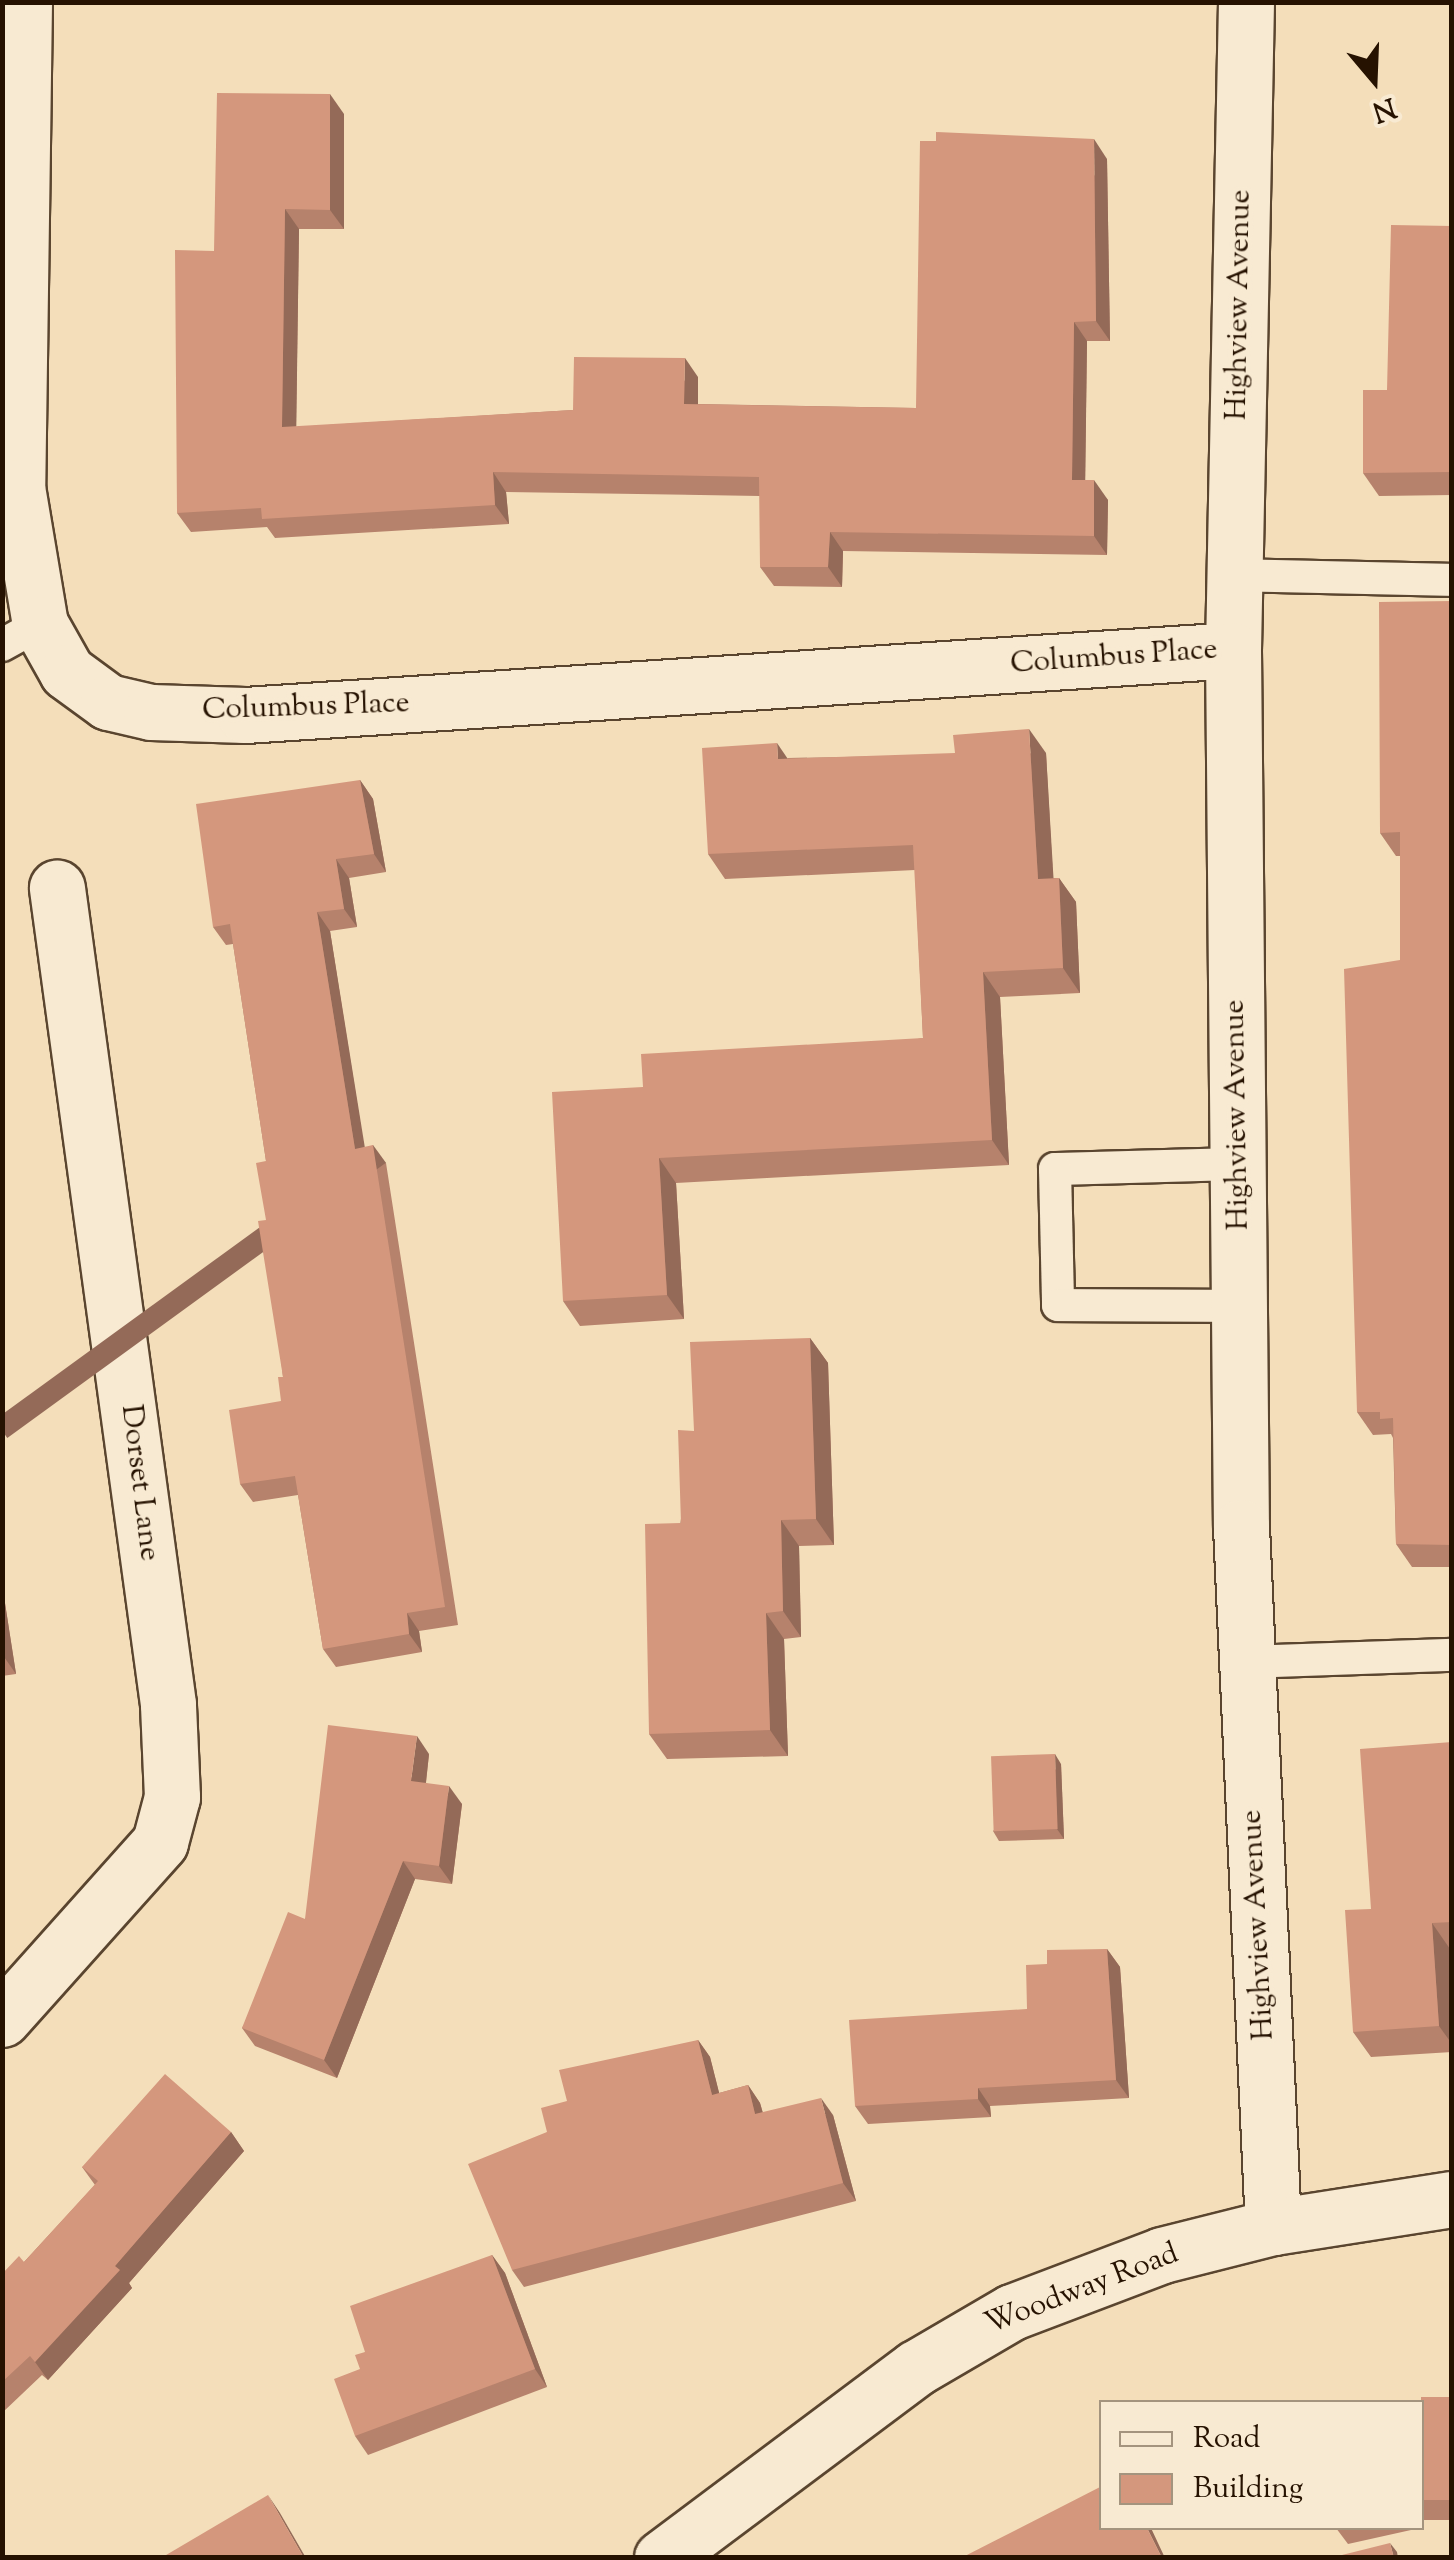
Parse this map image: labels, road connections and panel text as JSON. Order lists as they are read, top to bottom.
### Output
{
  "streets": {
    "street": [
      "Highview Avenue",
      "Columbus Place",
      "Dorset Lane",
      "Woodway Road"
    ]
  },
  "crossings": [
    ["Highview Avenue", "Columbus Place"],
    ["Highview Avenue", "Woodway Road"]
  ],
  "legend": ["Road", "Building"],
  "north": "bottom"
}
